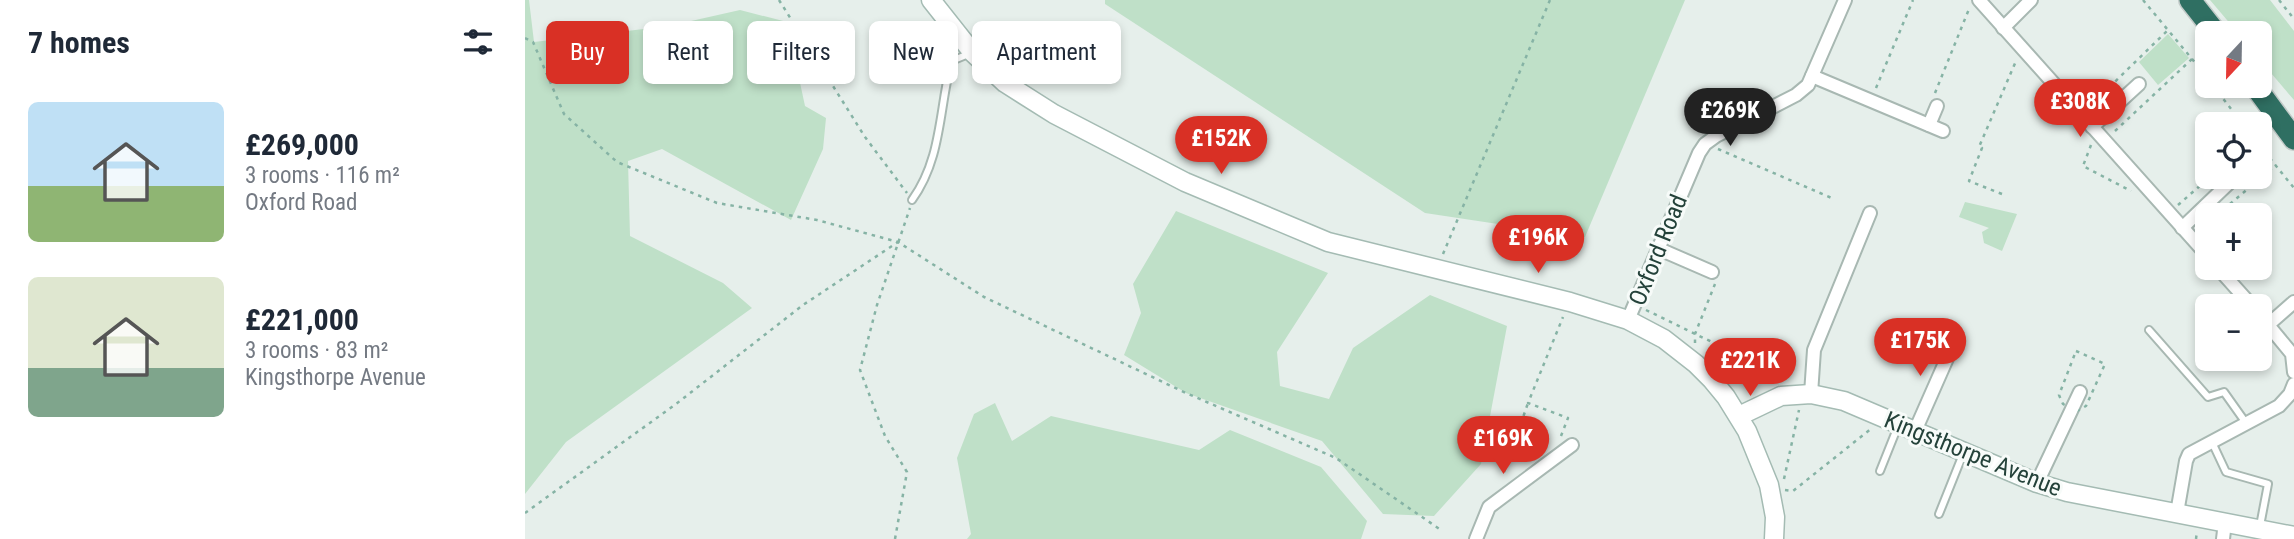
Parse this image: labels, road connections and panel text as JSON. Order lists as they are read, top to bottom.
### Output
{
  "streets": {
    "street": ["Oxford Road", "Kingsthorpe Avenue"]
  },
  "north": "bottom",
  "page": {
    "heading": "7 homes",
    "map_buttons": ["+", "−"],
    "chip": [
      "Buy",
      "Rent",
      "Filters",
      "New",
      "Apartment"
    ],
    "price": [
      "£308K",
      "£269K",
      "£152K",
      "£196K",
      "£175K",
      "£221K",
      "£169K"
    ],
    "list": [
      {
        "name": "£269,000",
        "note": "3 rooms · 116 m² · Oxford Road"
      },
      {
        "name": "£221,000",
        "note": "3 rooms · 83 m² · Kingsthorpe Avenue"
      }
    ]
  }
}
